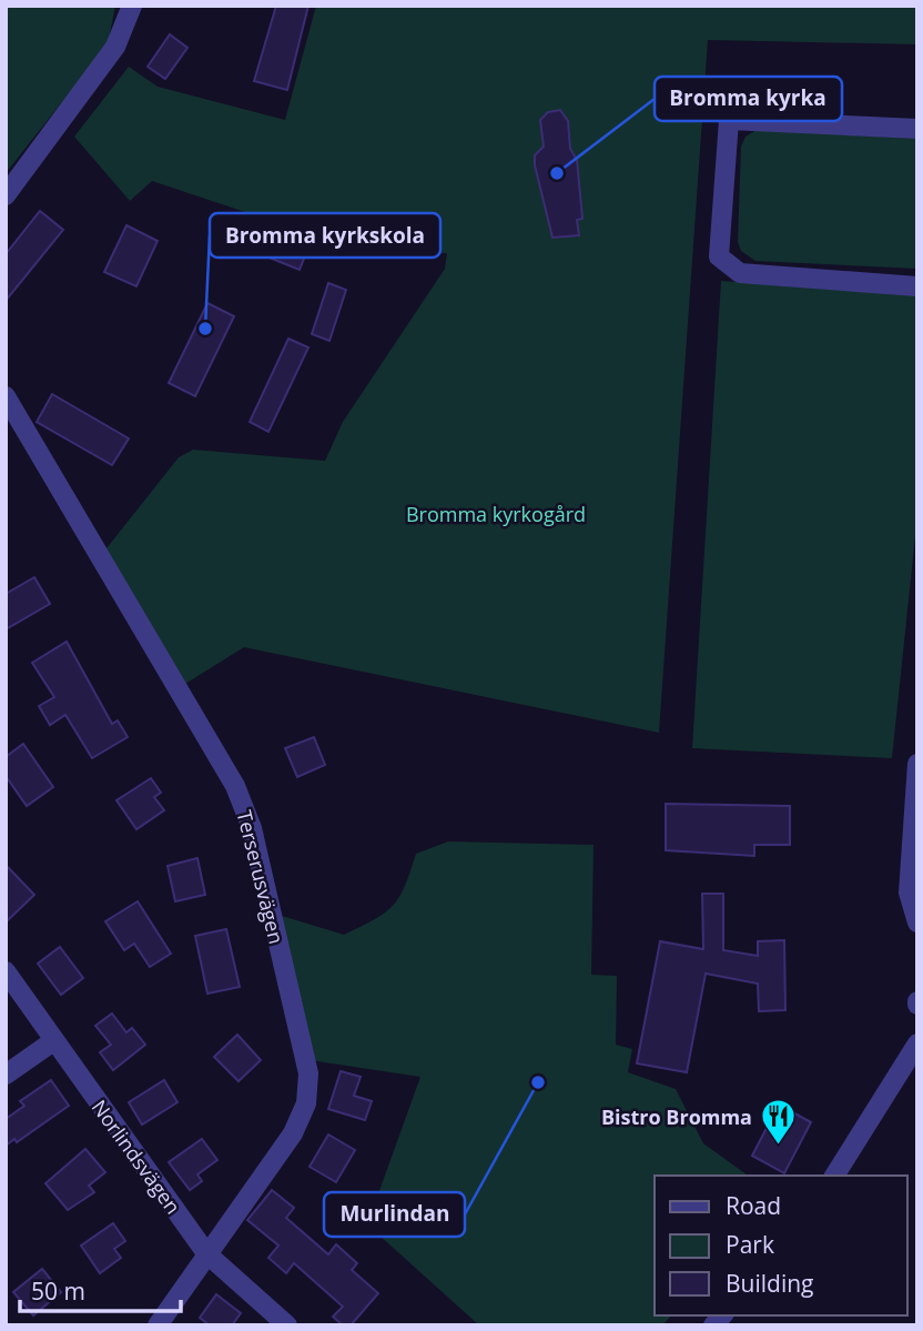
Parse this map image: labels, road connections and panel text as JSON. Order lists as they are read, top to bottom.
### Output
{
  "streets": {
    "street": ["Terserusvägen", "Norlindsvägen"]
  },
  "crossings": [
    ["Terserusvägen", "Norlindsvägen"]
  ],
  "parks": ["Bromma kyrkogård"],
  "places": {
    "other": ["Bromma kyrka", "Bromma kyrkskola", "Murlindan"],
    "restaurant": ["Bistro Bromma"]
  },
  "legend": ["Road", "Park", "Building"],
  "scale_bar": "50 m"
}
